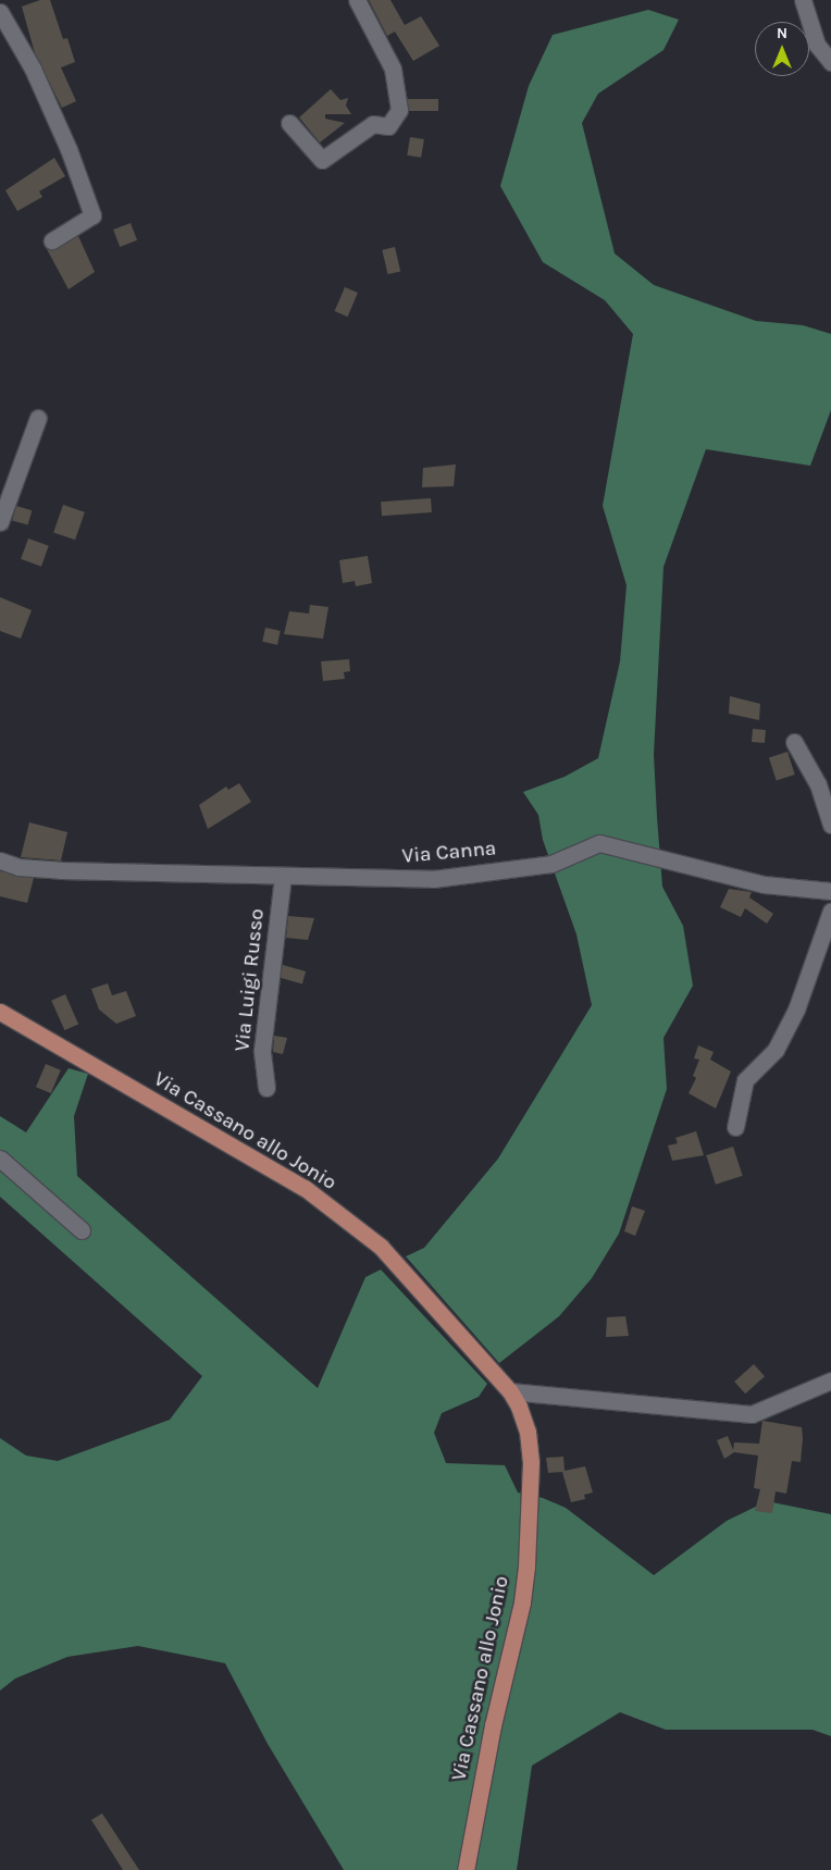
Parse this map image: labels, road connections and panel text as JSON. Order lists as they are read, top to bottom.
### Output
{
  "streets": {
    "main road": ["Via Cassano allo Jonio"],
    "street": ["Via Canna", "Via Luigi Russo"]
  },
  "crossings": [
    ["Via Canna", "Via Luigi Russo"]
  ],
  "north": "top"
}
